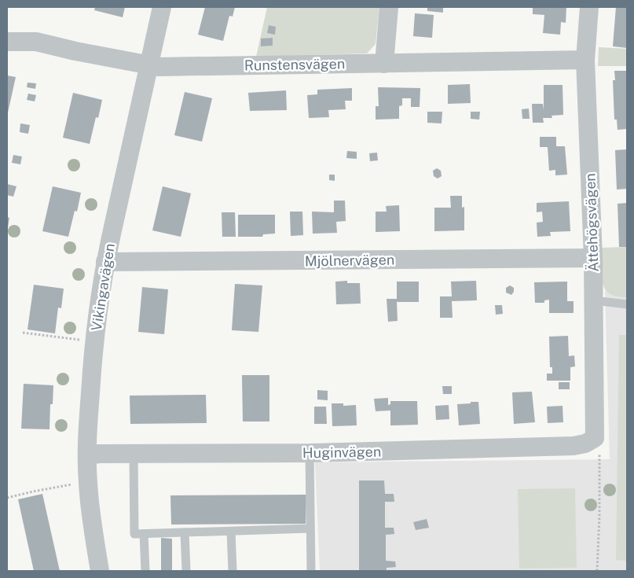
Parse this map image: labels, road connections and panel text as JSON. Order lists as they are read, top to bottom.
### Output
{
  "streets": {
    "street": [
      "Runstensvägen",
      "Ättehögsvägen",
      "Mjölnervägen",
      "Vikingavägen",
      "Huginvägen"
    ]
  },
  "crossings": [
    ["Runstensvägen", "Ättehögsvägen"],
    ["Runstensvägen", "Vikingavägen"],
    ["Ättehögsvägen", "Mjölnervägen"],
    ["Ättehögsvägen", "Huginvägen"],
    ["Mjölnervägen", "Vikingavägen"],
    ["Vikingavägen", "Huginvägen"]
  ]
}
